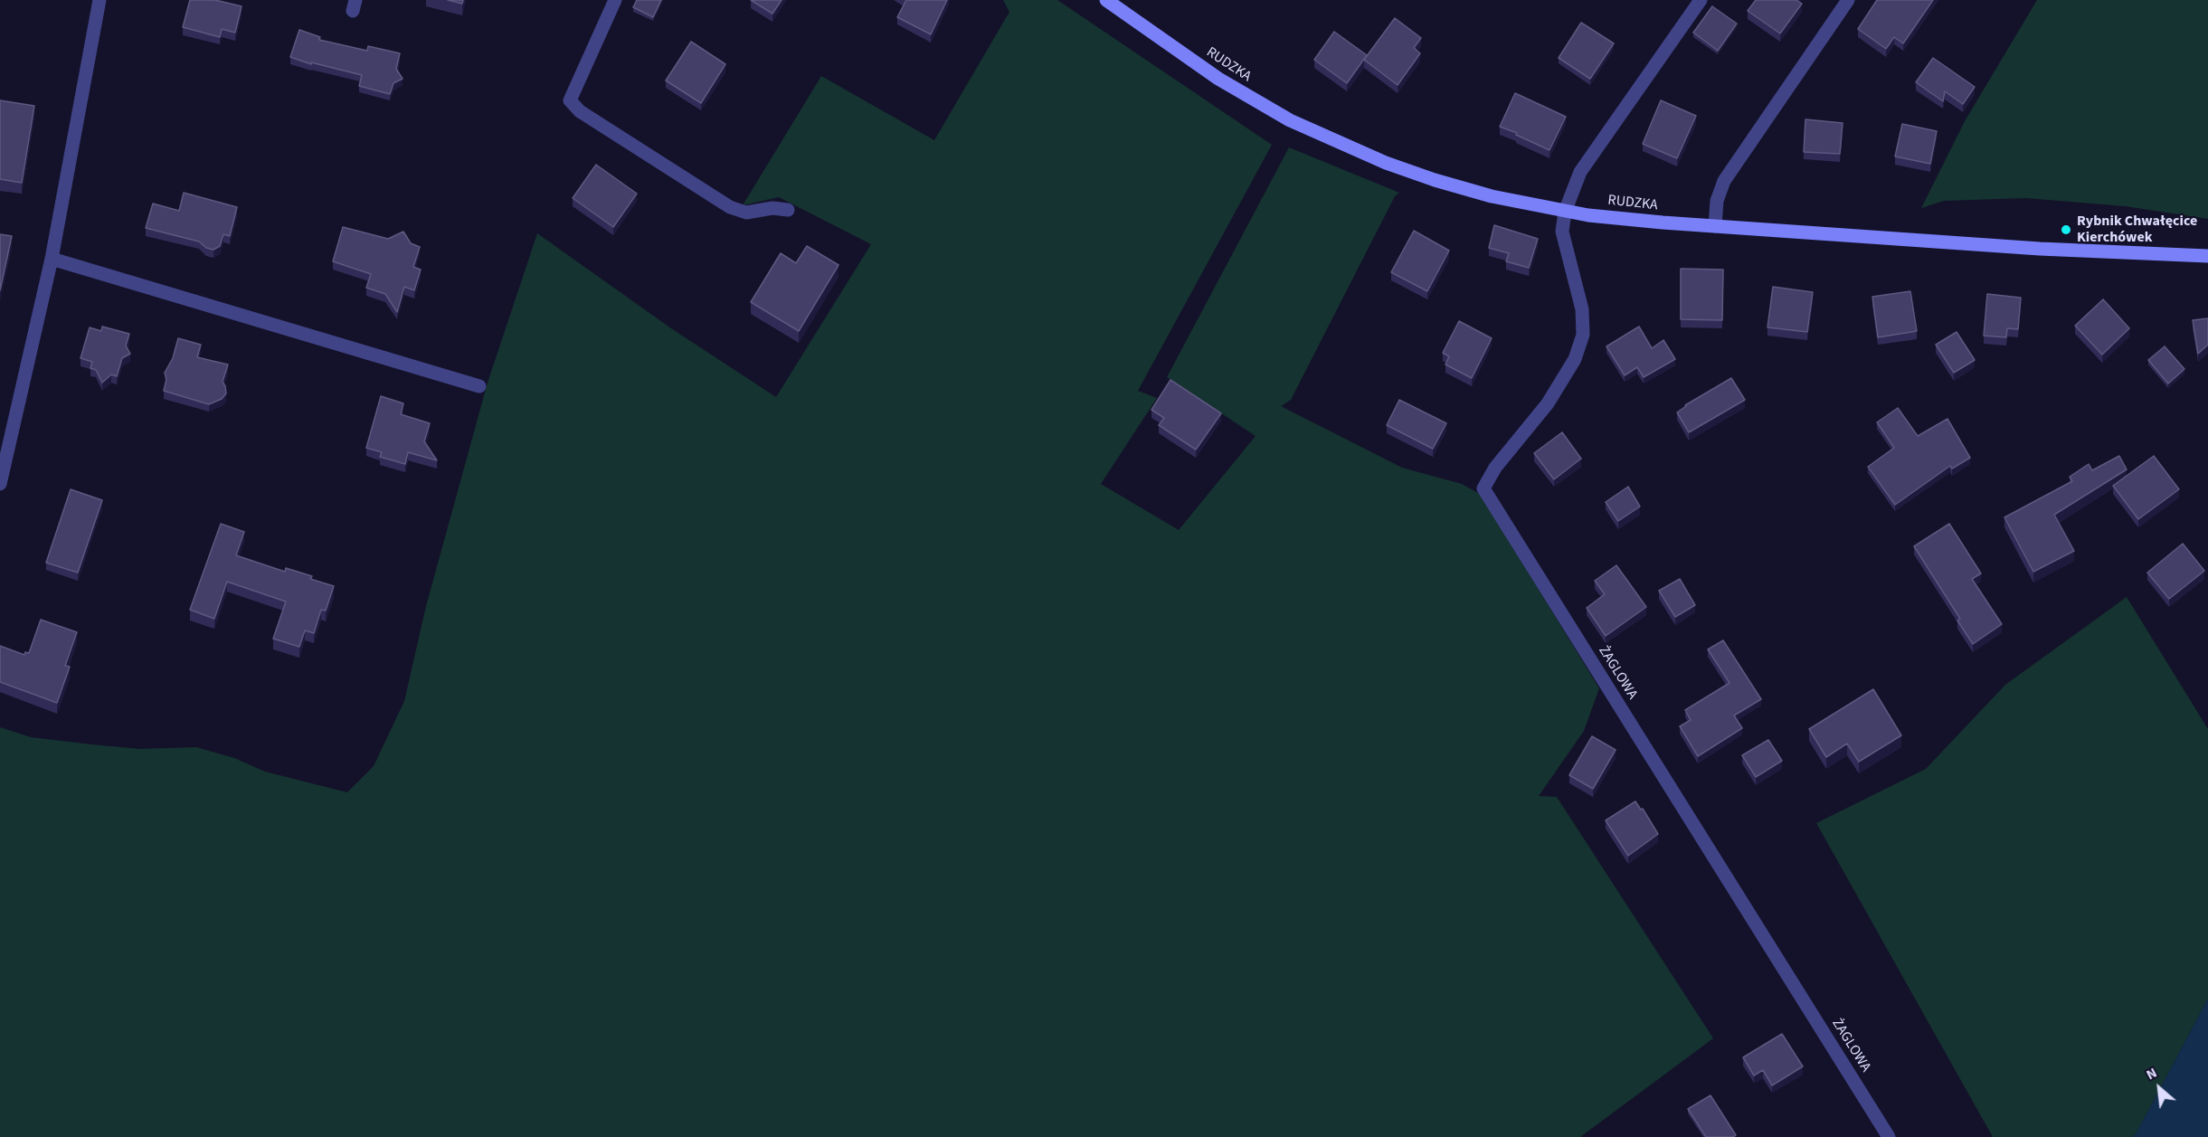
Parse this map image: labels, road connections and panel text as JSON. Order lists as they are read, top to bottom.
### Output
{
  "streets": {
    "main road": ["RUDZKA"],
    "street": ["ŻAGLOWA"]
  },
  "crossings": [
    ["RUDZKA", "ŻAGLOWA"]
  ],
  "places": ["Rybnik Chwałęcice Kierchówek"],
  "north": "top left"
}
